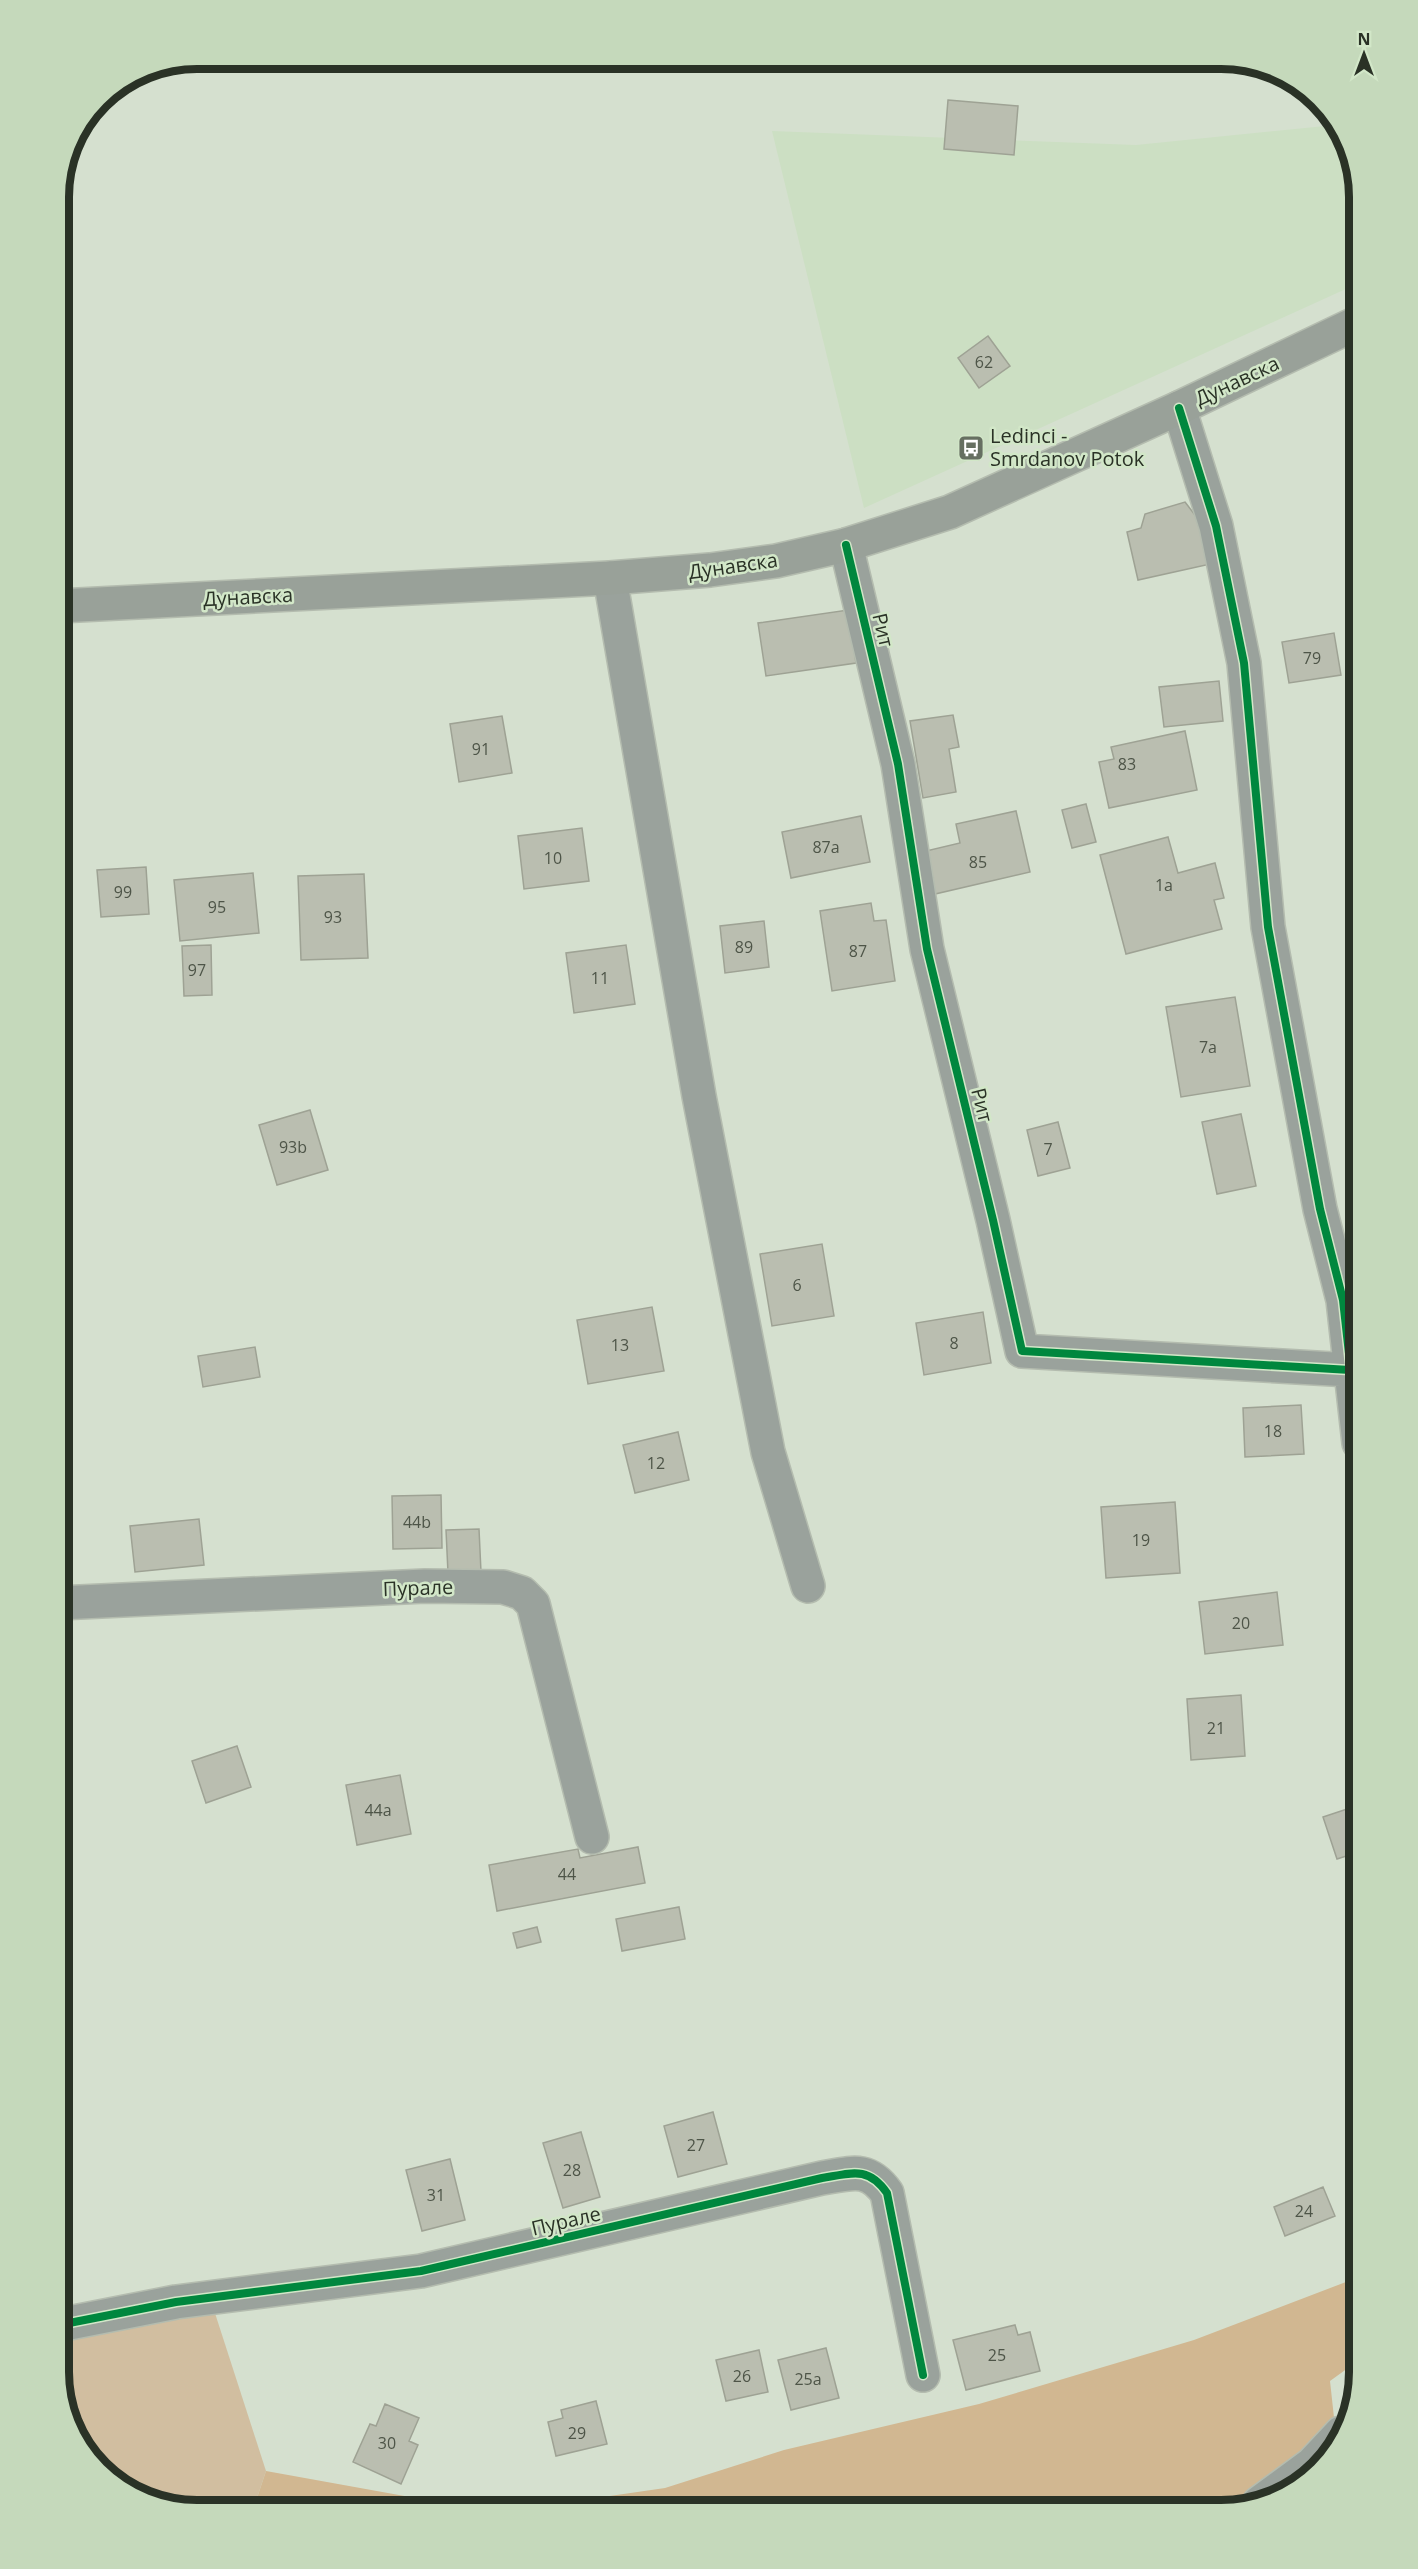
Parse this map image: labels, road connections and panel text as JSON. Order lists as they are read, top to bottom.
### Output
{
  "streets": {
    "main road": ["Дунавска"],
    "street": ["Рит", "Пурале"]
  },
  "crossings": [
    ["Дунавска", "Рит"]
  ],
  "places": {
    "bus stop": ["Ledinci - Smrdanov Potok"]
  },
  "house_numbers": [
    "62",
    "79",
    "91",
    "83",
    "87a",
    "10",
    "85",
    "1a",
    "99",
    "95",
    "93",
    "89",
    "87",
    "97",
    "11",
    "7a",
    "93b",
    "7",
    "6",
    "8",
    "13",
    "18",
    "12",
    "44b",
    "19",
    "20",
    "21",
    "44a",
    "44",
    "27",
    "28",
    "31",
    "24",
    "25",
    "26",
    "25a",
    "29",
    "30"
  ],
  "north": "top"
}
